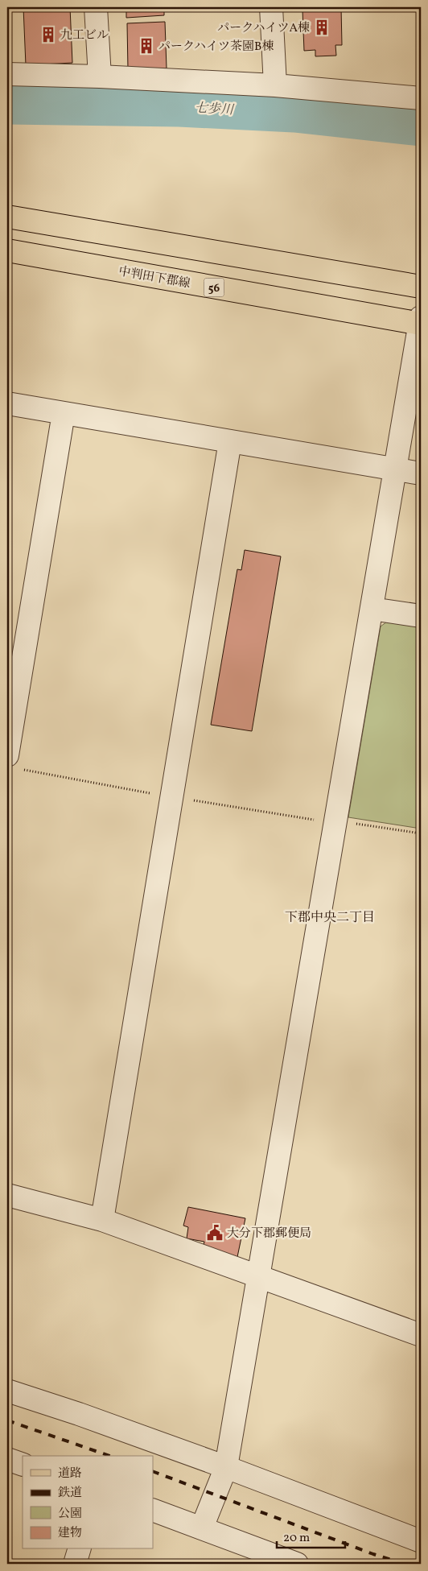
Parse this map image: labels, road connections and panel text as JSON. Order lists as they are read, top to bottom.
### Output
{
  "streets": {
    "main road": ["中判田下郡線", "56"]
  },
  "districts": ["下郡中央二丁目"],
  "water": ["七歩川"],
  "places": {
    "building": ["パークハイツA棟", "九工ビル", "パークハイツ茶園B棟"],
    "public building": ["大分下郡郵便局"]
  },
  "legend": [
    "道路",
    "鉄道",
    "公園",
    "建物"
  ],
  "scale_bar": "20 m"
}
